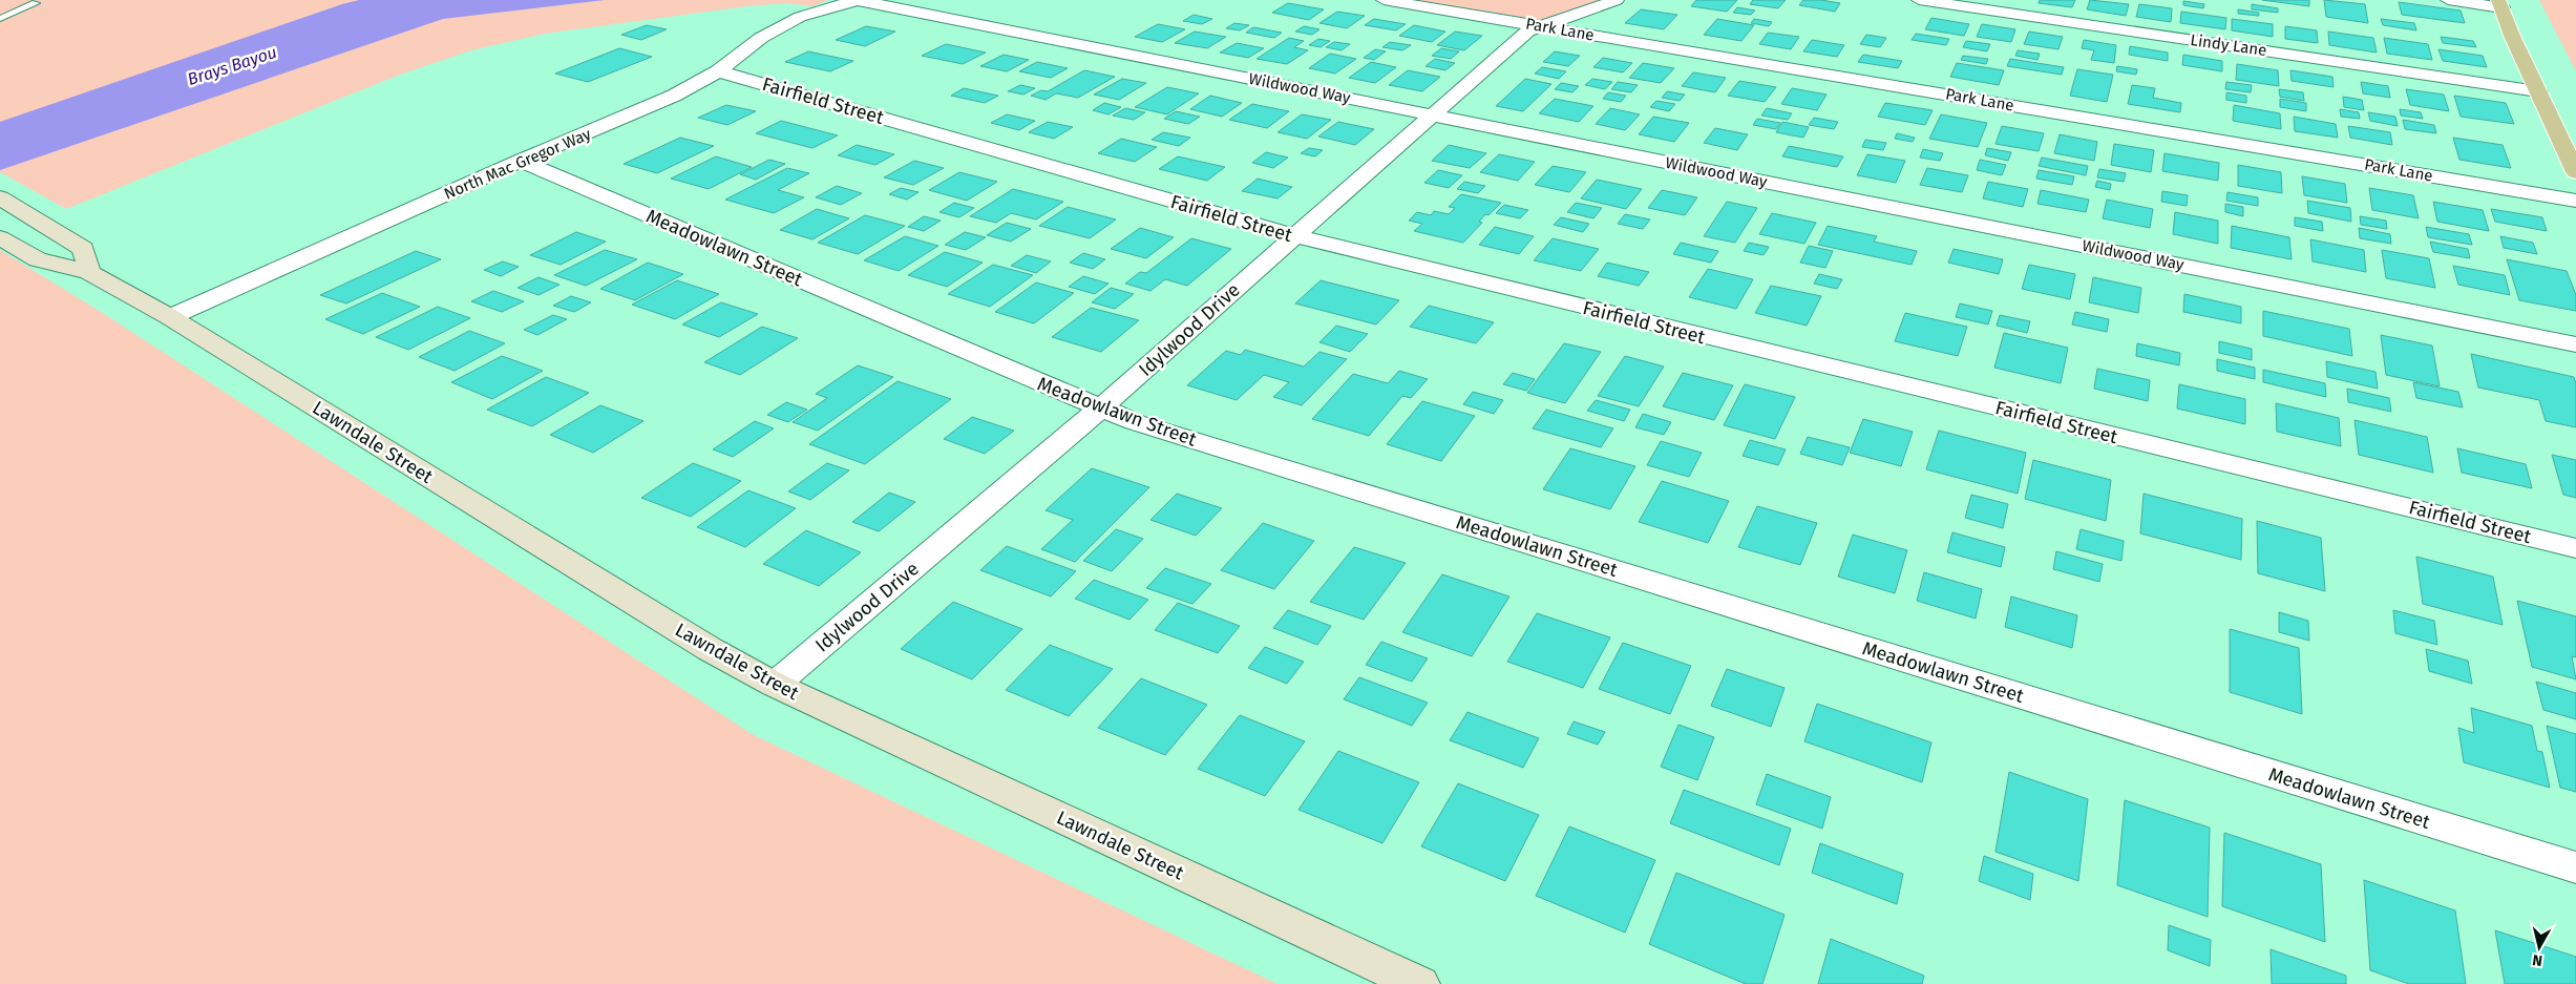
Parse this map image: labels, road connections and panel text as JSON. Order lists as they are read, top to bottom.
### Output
{
  "streets": {
    "main road": ["Lawndale Street"],
    "street": [
      "Park Lane",
      "Lindy Lane",
      "Wildwood Way",
      "Fairfield Street",
      "North Mac Gregor Way",
      "Meadowlawn Street",
      "Idylwood Drive"
    ]
  },
  "crossings": [
    ["Park Lane", "Idylwood Drive"],
    ["Wildwood Way", "North Mac Gregor Way"],
    ["Wildwood Way", "Idylwood Drive"],
    ["Fairfield Street", "North Mac Gregor Way"],
    ["Fairfield Street", "Idylwood Drive"],
    ["North Mac Gregor Way", "Meadowlawn Street"],
    ["North Mac Gregor Way", "Lawndale Street"],
    ["Meadowlawn Street", "Idylwood Drive"],
    ["Idylwood Drive", "Lawndale Street"]
  ],
  "water": ["Brays Bayou"],
  "north": "bottom"
}
